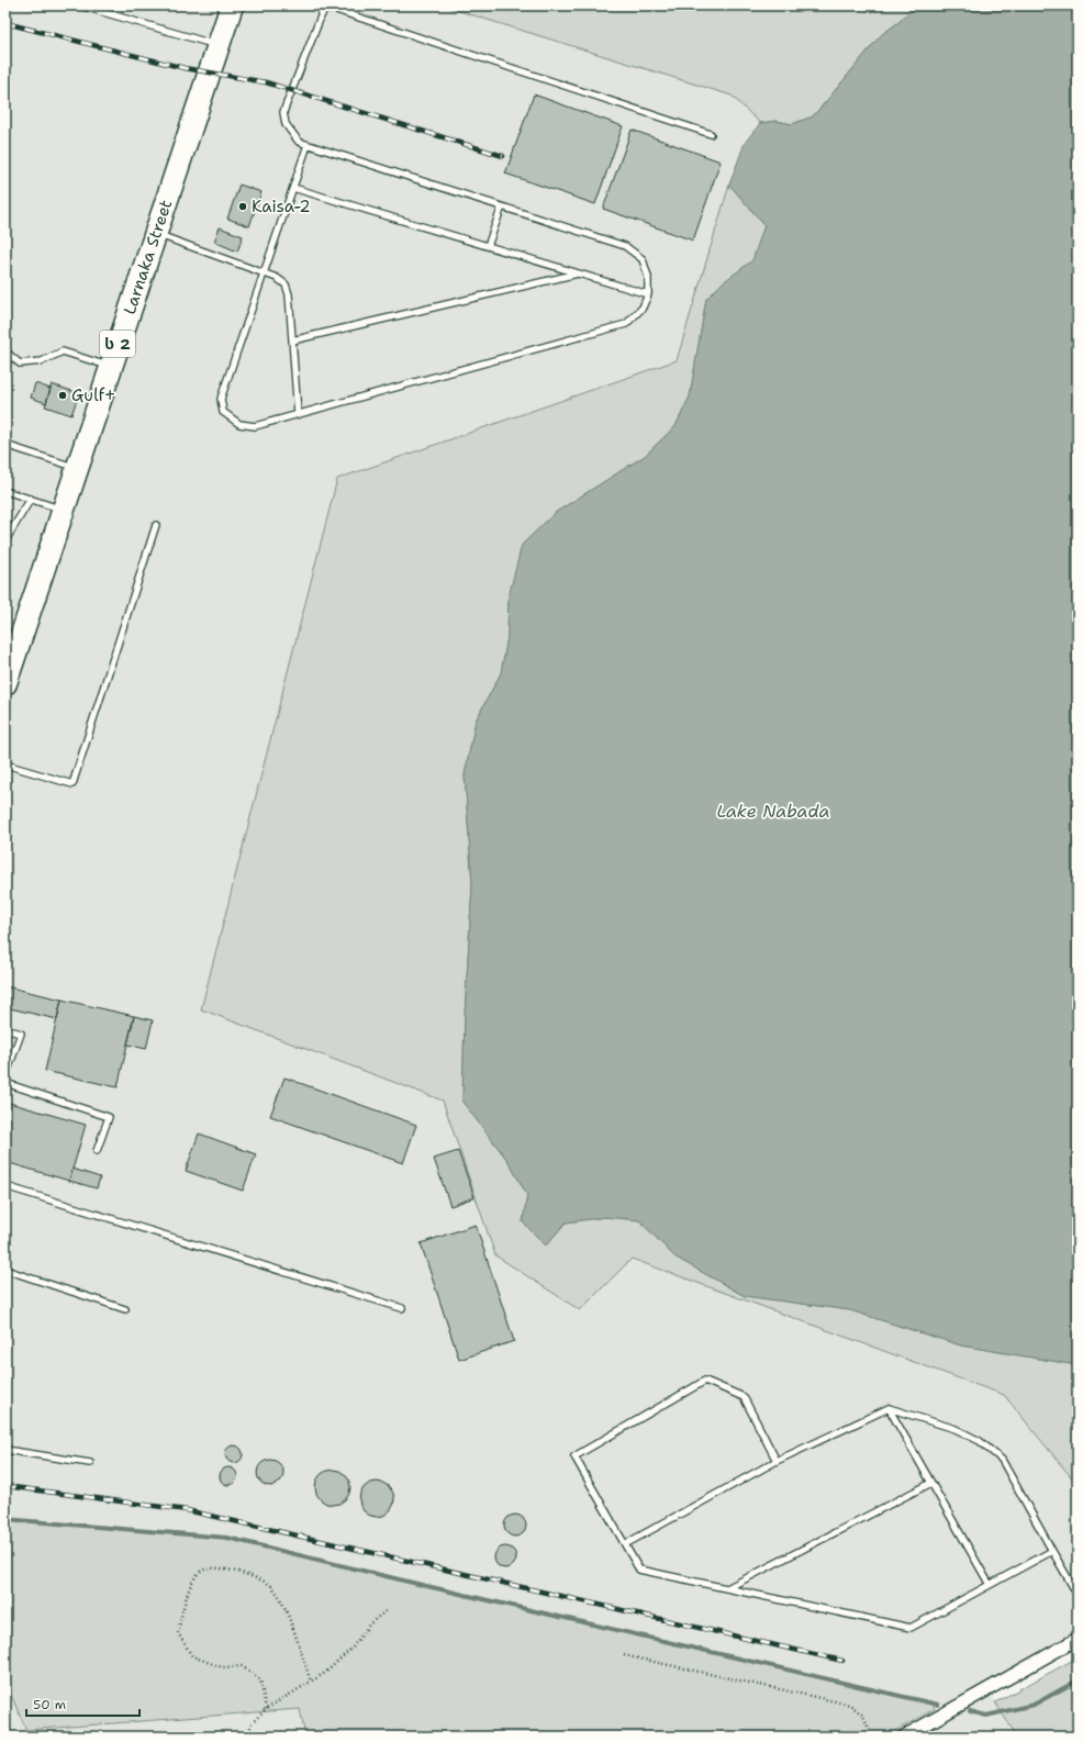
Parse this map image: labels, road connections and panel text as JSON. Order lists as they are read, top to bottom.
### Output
{
  "streets": {
    "highway": ["Larnaka Street", "ს 2"]
  },
  "water": ["Lake Nabada"],
  "places": ["Kaisa-2", "Gulf+"],
  "scale_bar": "50 m"
}
